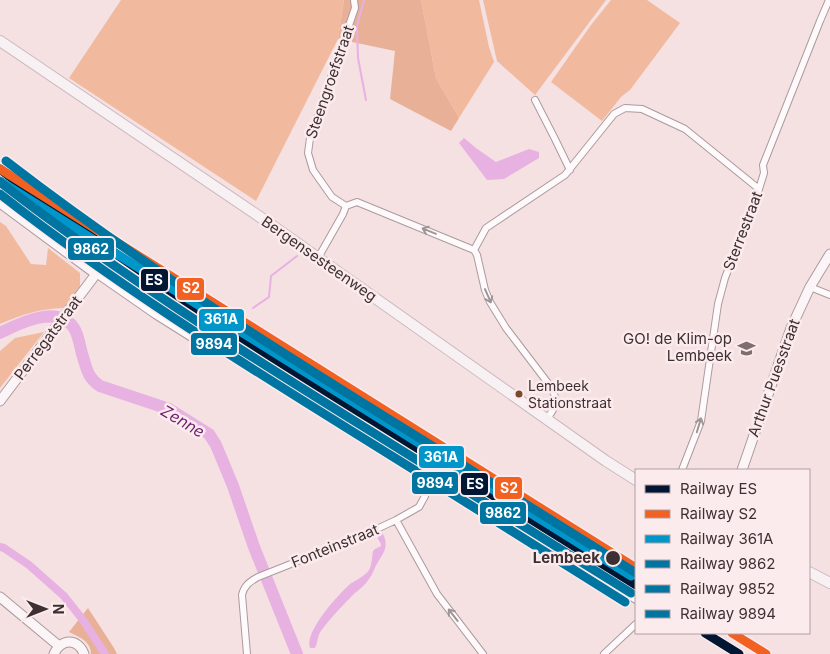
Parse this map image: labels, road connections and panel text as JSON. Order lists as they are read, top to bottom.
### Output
{
  "streets": {
    "main road": ["Bergensesteenweg"],
    "street": [
      "Steengroefstraat",
      "Sterrestraat",
      "Perregatstraat",
      "Arthur Puesstraat",
      "Fonteinstraat"
    ]
  },
  "one_way": ["Sterrestraat"],
  "water": ["Zenne"],
  "places": {
    "school or university": ["GO! de Klim-op Lembeek"],
    "other": ["Lembeek Stationstraat", "Lembeek"]
  },
  "lines": [
    "rail line 9852",
    "rail line ES",
    "rail line S2",
    "rail line 361A",
    "rail line 9862",
    "rail line 9894"
  ],
  "legend": [
    "Railway ES",
    "Railway S2",
    "Railway 361A",
    "Railway 9862",
    "Railway 9852",
    "Railway 9894"
  ],
  "north": "right"
}
